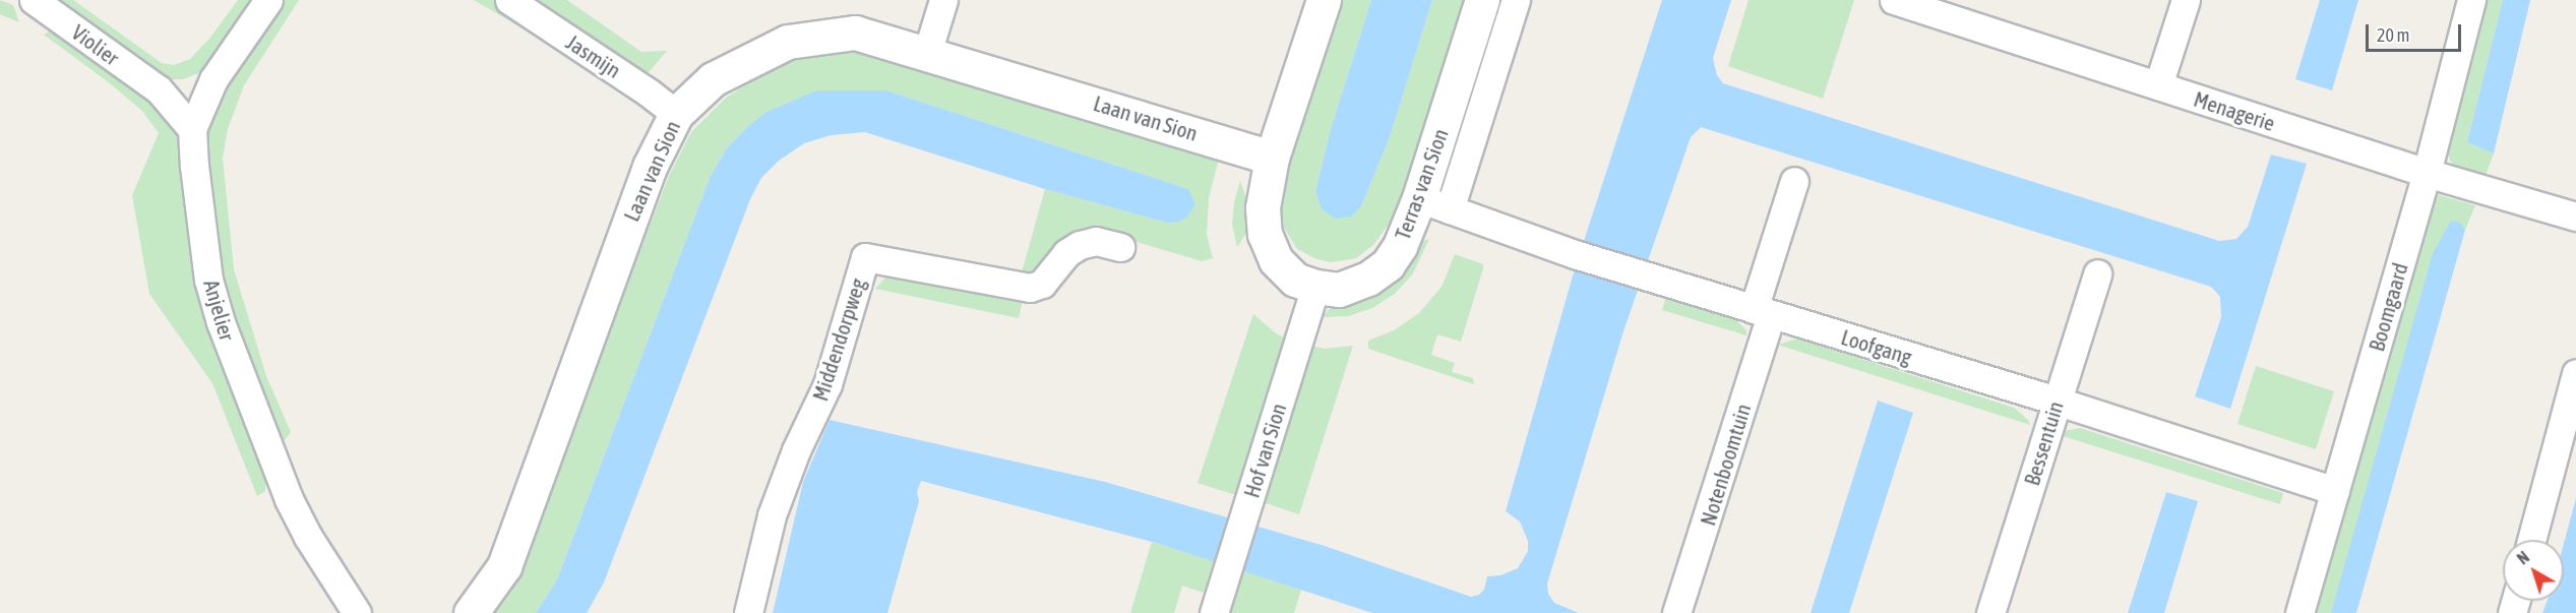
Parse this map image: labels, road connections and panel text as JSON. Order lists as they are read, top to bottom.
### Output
{
  "streets": {
    "street": [
      "Violier",
      "Jasmijn",
      "Menagerie",
      "Laan van Sion",
      "Terras van Sion",
      "Boomgaard",
      "Anjelier",
      "Middendorpweg",
      "Loofgang",
      "Bessentuin",
      "Hof van Sion",
      "Notenboomtuin"
    ]
  },
  "crossings": [
    ["Violier", "Anjelier"],
    ["Jasmijn", "Laan van Sion"],
    ["Menagerie", "Boomgaard"],
    ["Laan van Sion", "Terras van Sion"],
    ["Terras van Sion", "Loofgang"],
    ["Terras van Sion", "Hof van Sion"],
    ["Boomgaard", "Loofgang"],
    ["Loofgang", "Bessentuin"],
    ["Loofgang", "Notenboomtuin"]
  ],
  "scale_bar": "20 m",
  "north": "top left"
}
